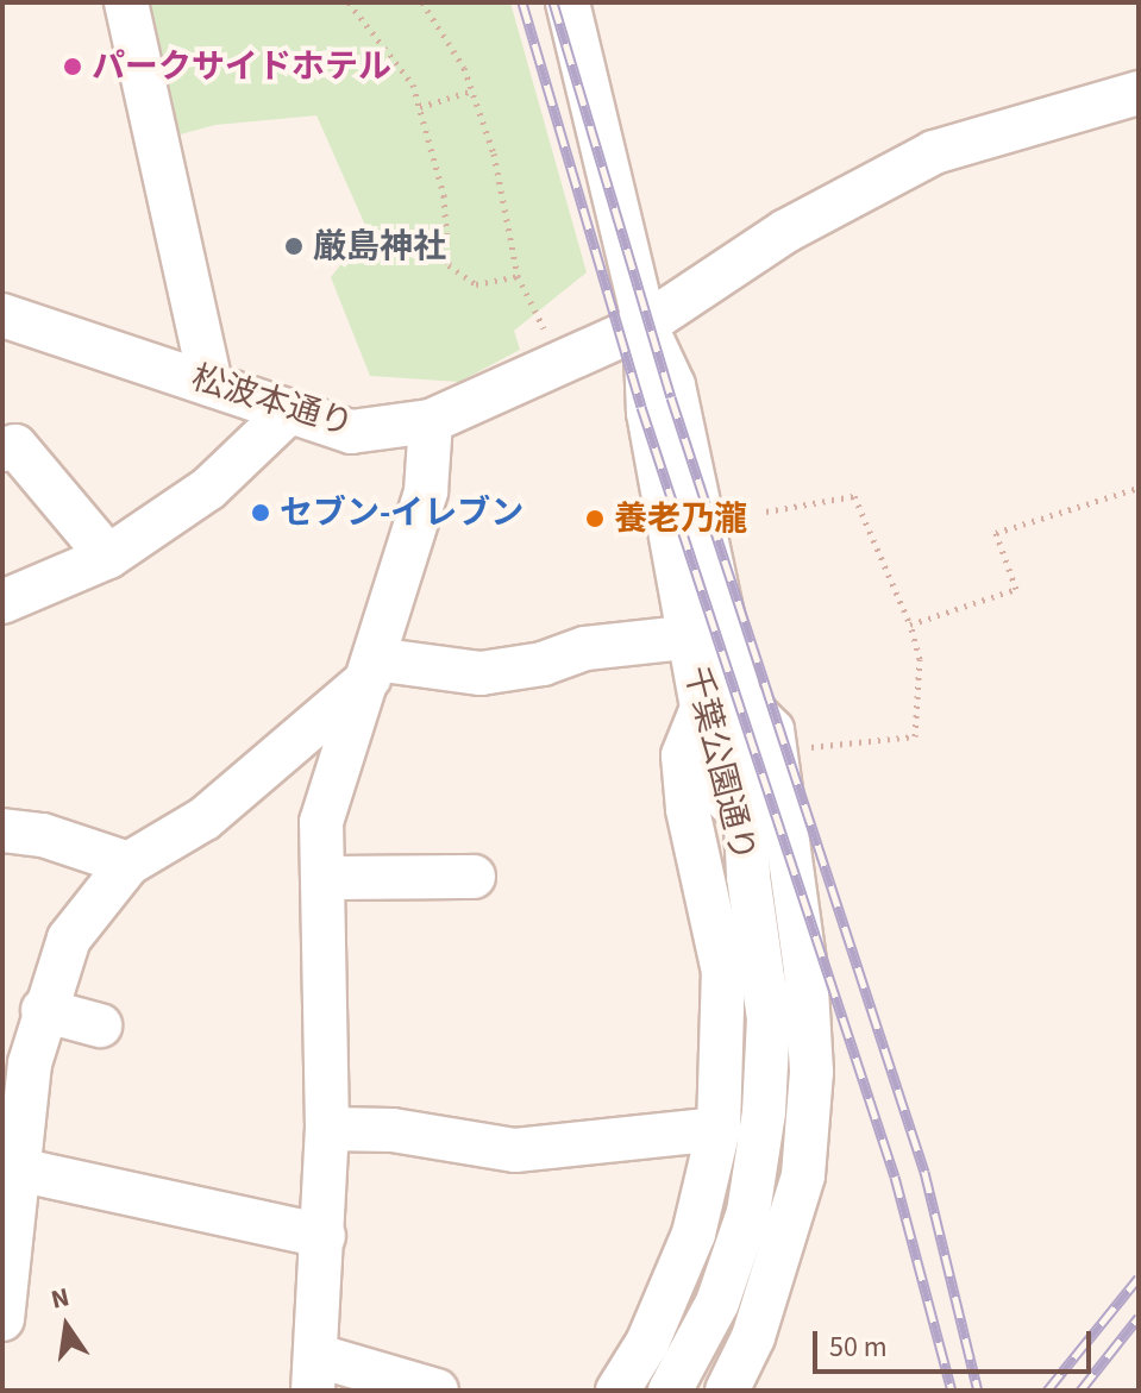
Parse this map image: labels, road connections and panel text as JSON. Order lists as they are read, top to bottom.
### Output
{
  "streets": {
    "street": ["松波本通り", "千葉公園通り"]
  },
  "crossings": [
    ["松波本通り", "千葉公園通り"]
  ],
  "places": [
    "パークサイドホテル",
    "厳島神社",
    "セブン-イレブン",
    "養老乃瀧"
  ],
  "scale_bar": "50 m",
  "north": "top"
}
